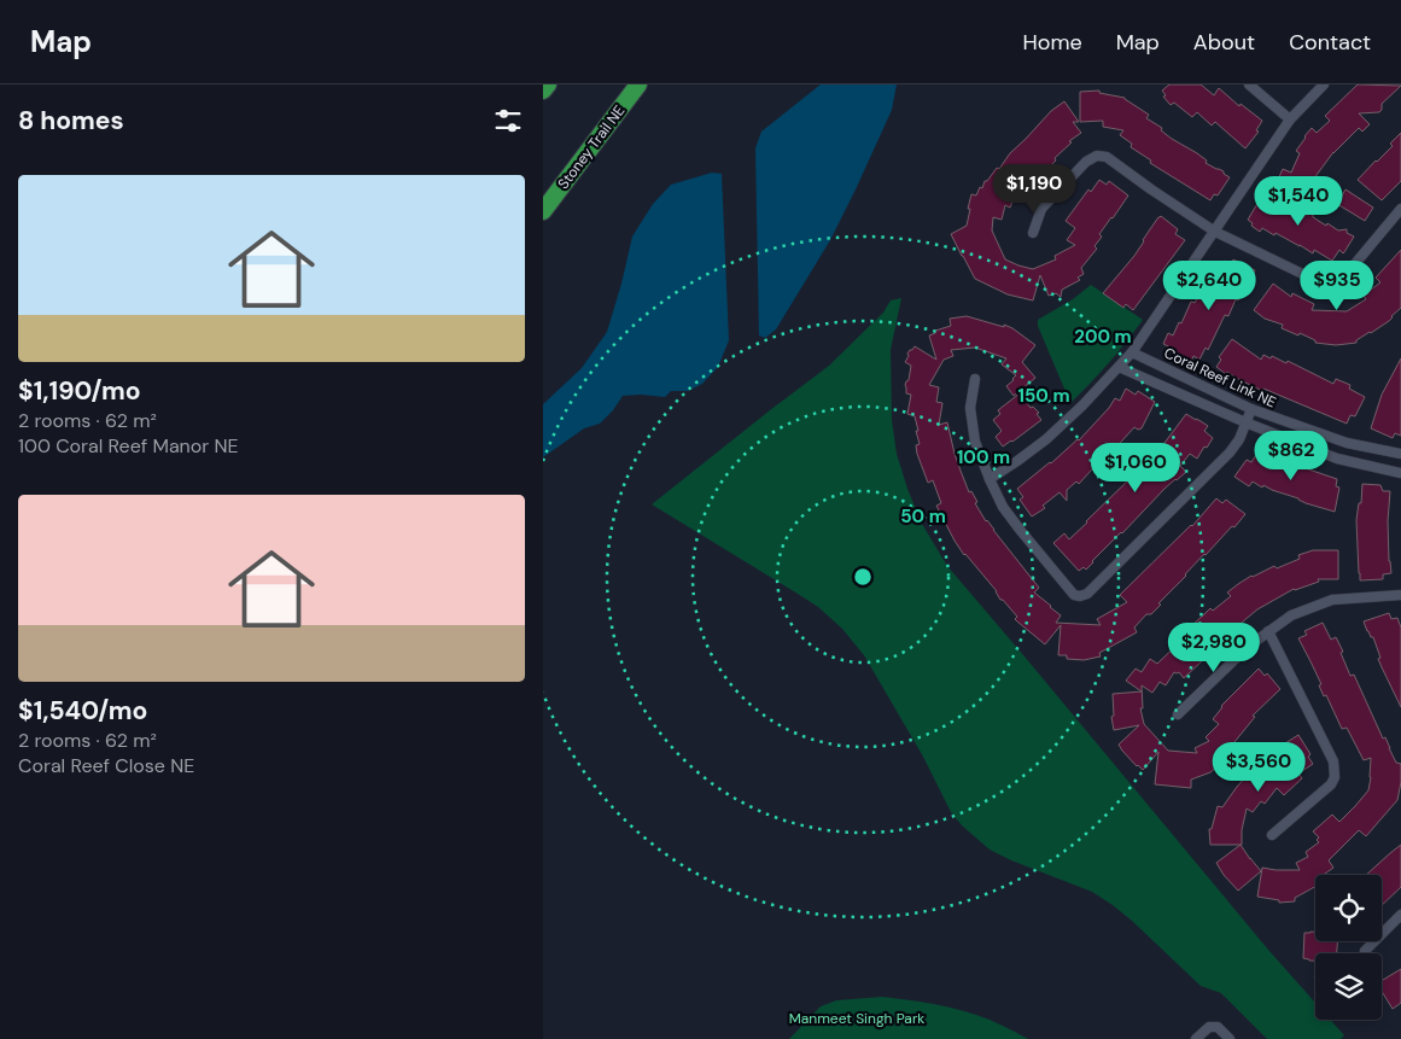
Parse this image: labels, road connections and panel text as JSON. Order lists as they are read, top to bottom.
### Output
{
  "streets": {
    "highway": ["Stoney Trail NE"],
    "street": ["Coral Reef Link NE"]
  },
  "parks": ["Manmeet Singh Park"],
  "page": {
    "header": "Map",
    "nav": [
      "Home",
      "Map",
      "About",
      "Contact"
    ],
    "heading": "8 homes",
    "list": [
      {
        "name": "$1,190/mo",
        "note": "2 rooms · 62 m² · 100 Coral Reef Manor NE"
      },
      {
        "name": "$1,540/mo",
        "note": "2 rooms · 62 m² · Coral Reef Close NE"
      }
    ],
    "price": [
      "$1,190",
      "$1,540",
      "$2,640",
      "$935",
      "$862",
      "$1,060",
      "$2,980",
      "$3,560"
    ]
  },
  "rings": [
    "200 m",
    "150 m",
    "100 m",
    "50 m"
  ]
}
